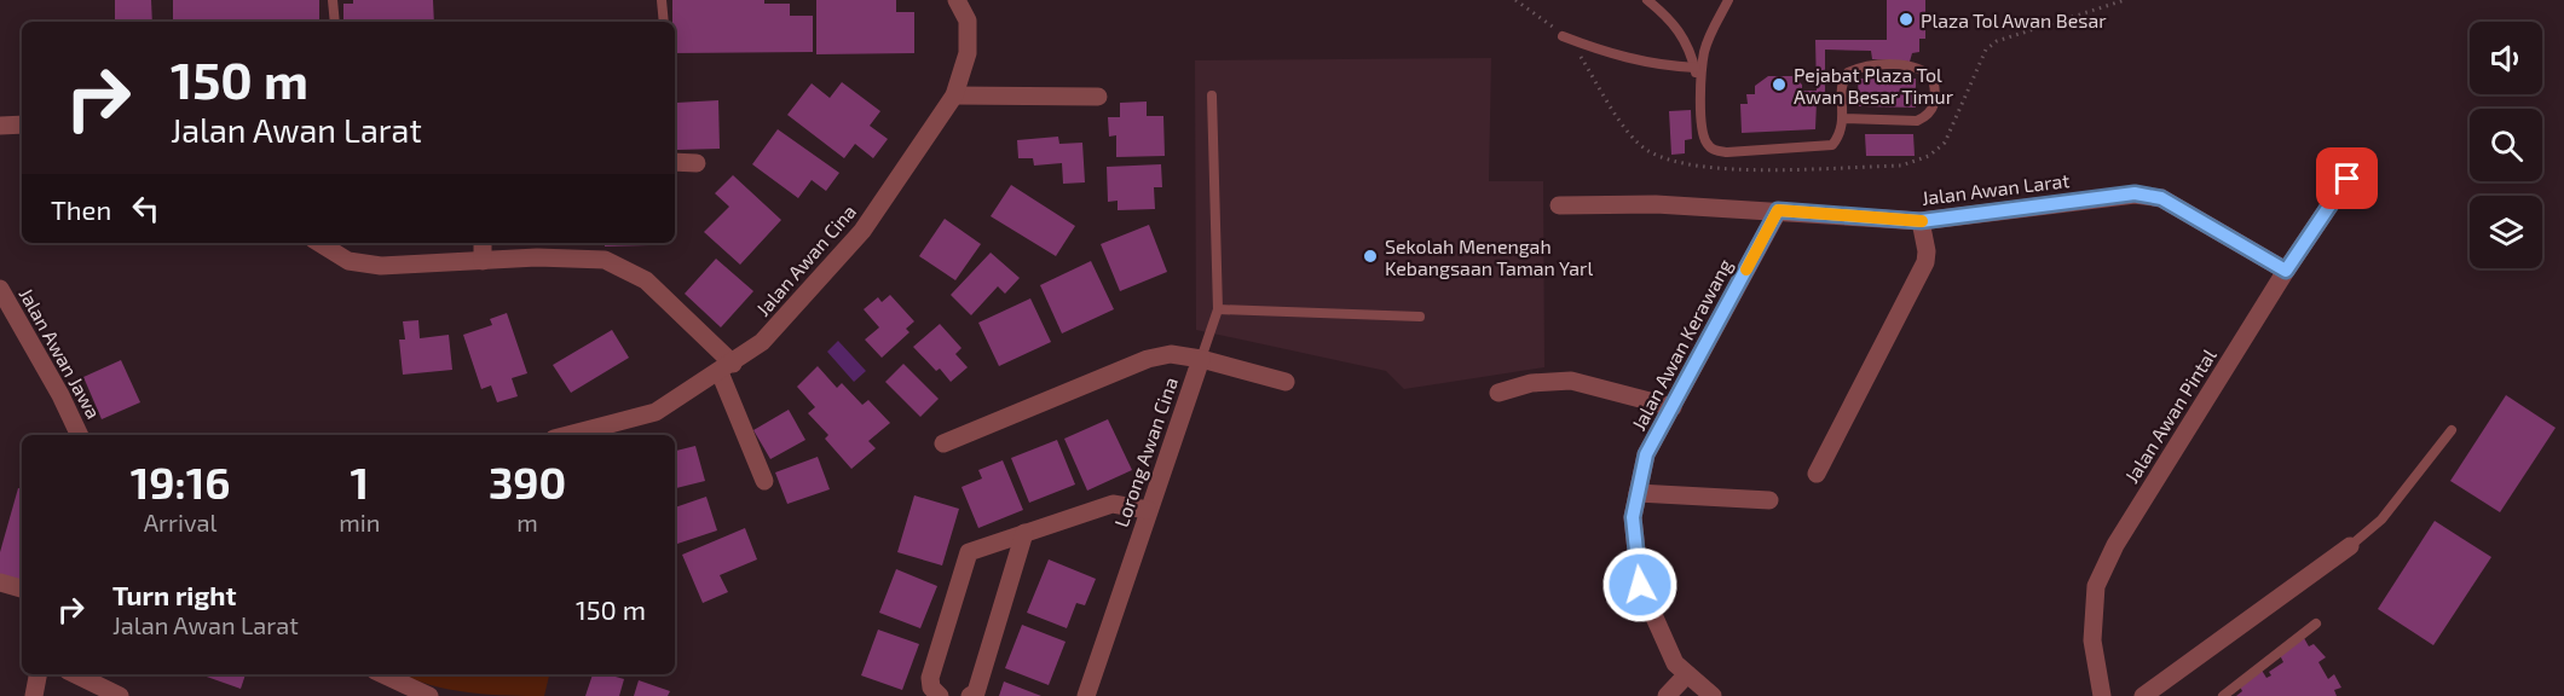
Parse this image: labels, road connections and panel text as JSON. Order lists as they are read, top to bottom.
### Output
{
  "streets": {
    "street": [
      "Jalan Awan Larat",
      "Jalan Awan Cina",
      "Jalan Awan Kerawang",
      "Jalan Awan Jawa",
      "Jalan Awan Pintal",
      "Lorong Awan Cina"
    ]
  },
  "crossings": [
    ["Jalan Awan Larat", "Jalan Awan Kerawang"],
    ["Jalan Awan Larat", "Jalan Awan Pintal"]
  ],
  "places": ["Plaza Tol Awan Besar", "Pejabat Plaza Tol Awan Besar Timur", "Sekolah Menengah Kebangsaan Taman Yarl"],
  "page": {
    "turn": ["150 m", "Jalan Awan Larat"],
    "then": "Then",
    "eta": [
      "19:16",
      "Arrival",
      "1",
      "min",
      "390",
      "m"
    ],
    "list": [
      {
        "name": "Turn right",
        "note": "Jalan Awan Larat",
        "value": "150 m"
      }
    ]
  }
}
